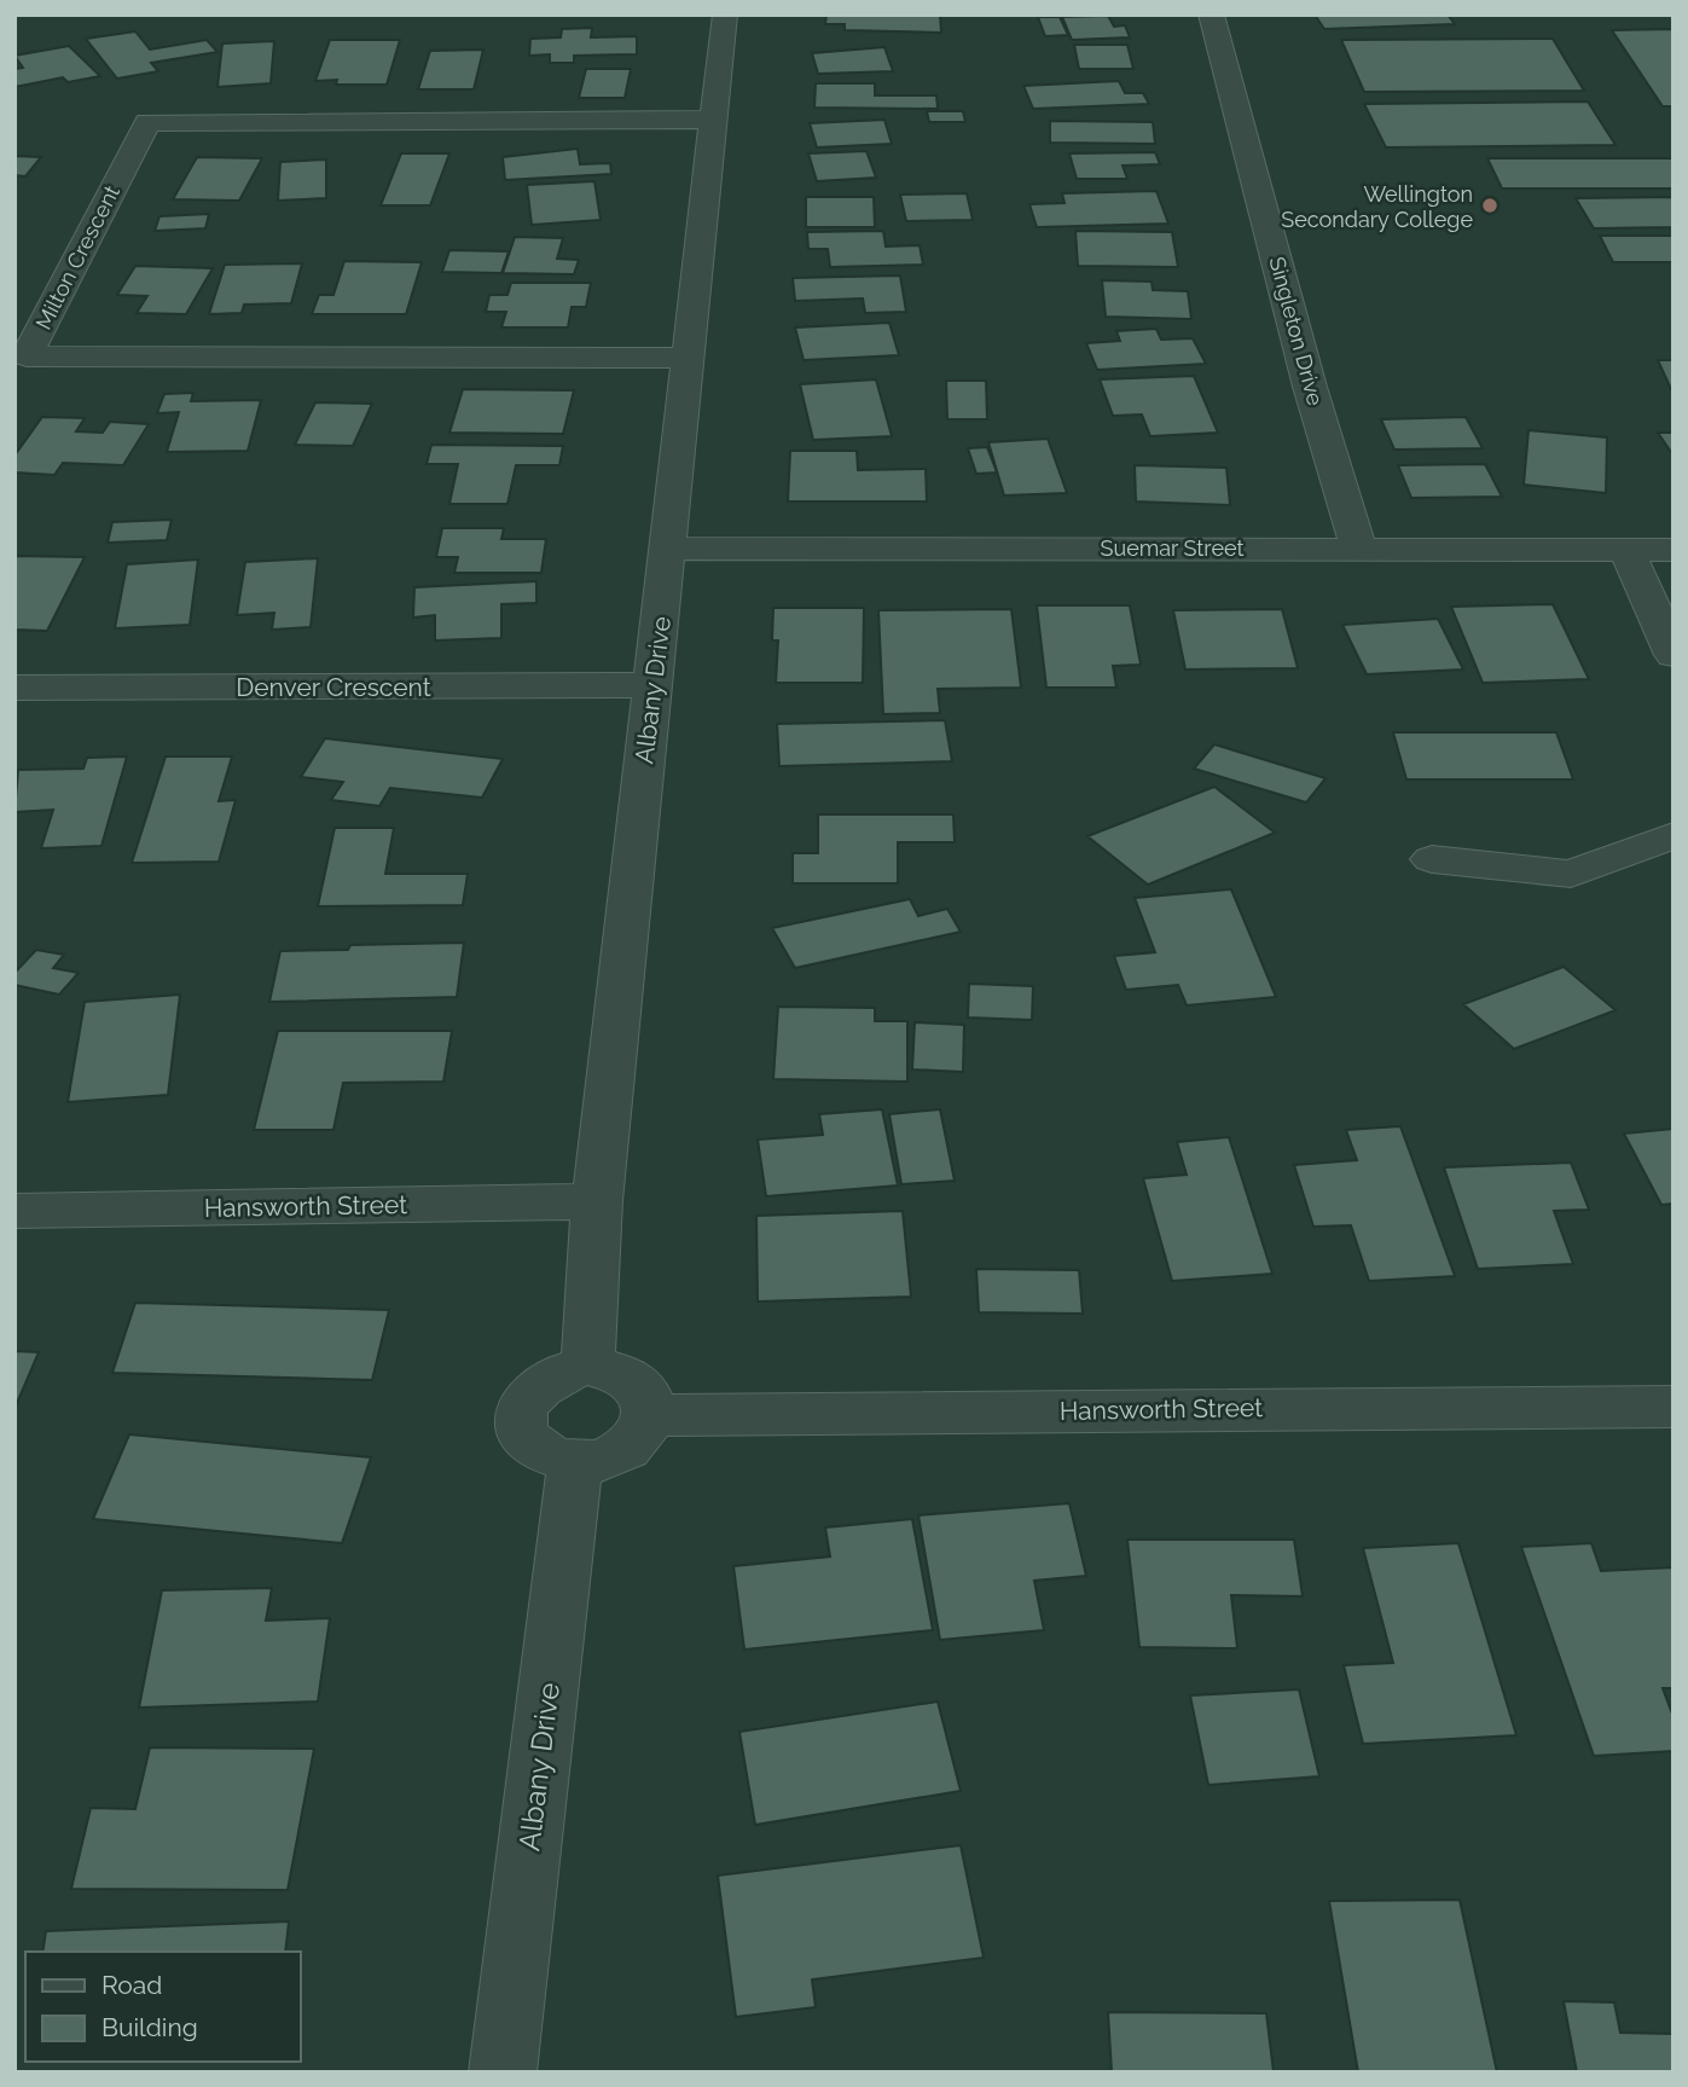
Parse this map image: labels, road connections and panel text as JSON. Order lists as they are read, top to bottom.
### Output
{
  "streets": {
    "street": [
      "Milton Crescent",
      "Singleton Drive",
      "Suemar Street",
      "Denver Crescent",
      "Albany Drive",
      "Hansworth Street"
    ]
  },
  "crossings": [
    ["Milton Crescent", "Albany Drive"],
    ["Singleton Drive", "Suemar Street"],
    ["Suemar Street", "Albany Drive"],
    ["Denver Crescent", "Albany Drive"],
    ["Albany Drive", "Hansworth Street"]
  ],
  "places": ["Wellington Secondary College"],
  "legend": ["Road", "Building"]
}
